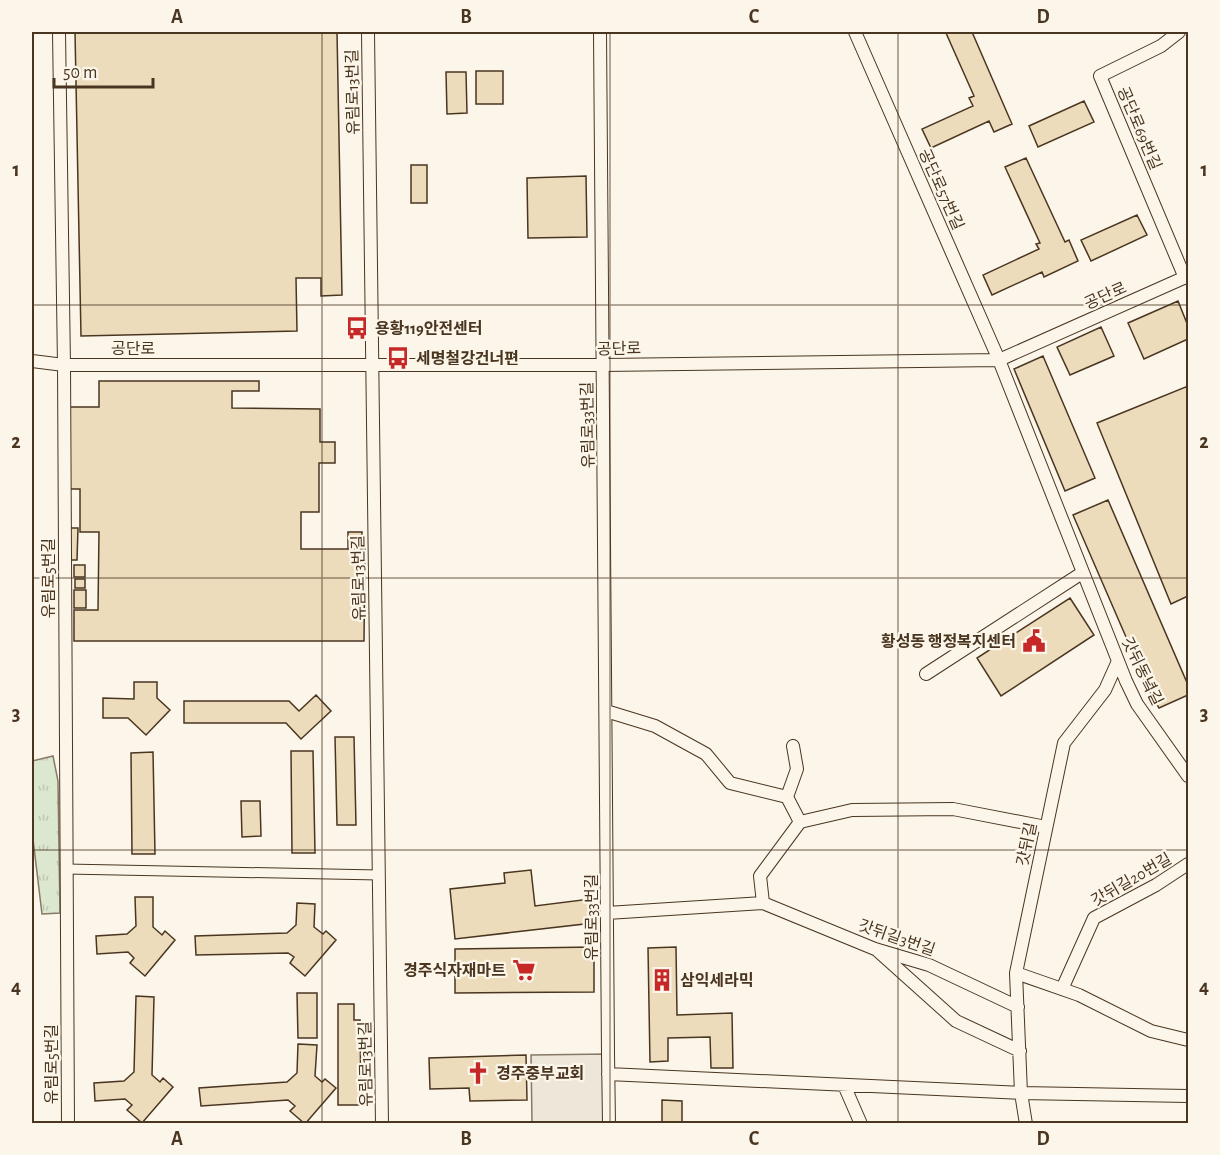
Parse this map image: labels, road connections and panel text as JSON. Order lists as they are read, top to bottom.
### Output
{
  "streets": {
    "street": [
      "유림로13번길",
      "공단로69번길",
      "공단로57번길",
      "공단로",
      "유림로33번길",
      "유림로5번길",
      "갓뒤동녘길",
      "갓뒤길",
      "갓뒤길20번길",
      "갓뒤길3번길"
    ]
  },
  "crossings": [
    ["유림로13번길", "공단로"],
    ["공단로69번길", "공단로"],
    ["공단로57번길", "공단로"],
    ["공단로57번길", "갓뒤동녘길"],
    ["공단로", "유림로33번길"],
    ["공단로", "유림로5번길"],
    ["공단로", "갓뒤동녘길"],
    ["유림로33번길", "갓뒤길3번길"],
    ["갓뒤동녘길", "갓뒤길"],
    ["갓뒤길", "갓뒤길3번길"]
  ],
  "places": {
    "bus stop": ["용황119안전센터", "세명철강건너편"],
    "public building": ["황성동 행정복지센터"],
    "supermarket": ["경주식자재마트"],
    "building": ["삼익세라믹"],
    "church": ["경주중부교회"]
  },
  "scale_bar": "50 m",
  "grid": {
    "columns": [
      "A",
      "B",
      "C",
      "D"
    ],
    "rows": [
      "1",
      "2",
      "3",
      "4"
    ]
  }
}
